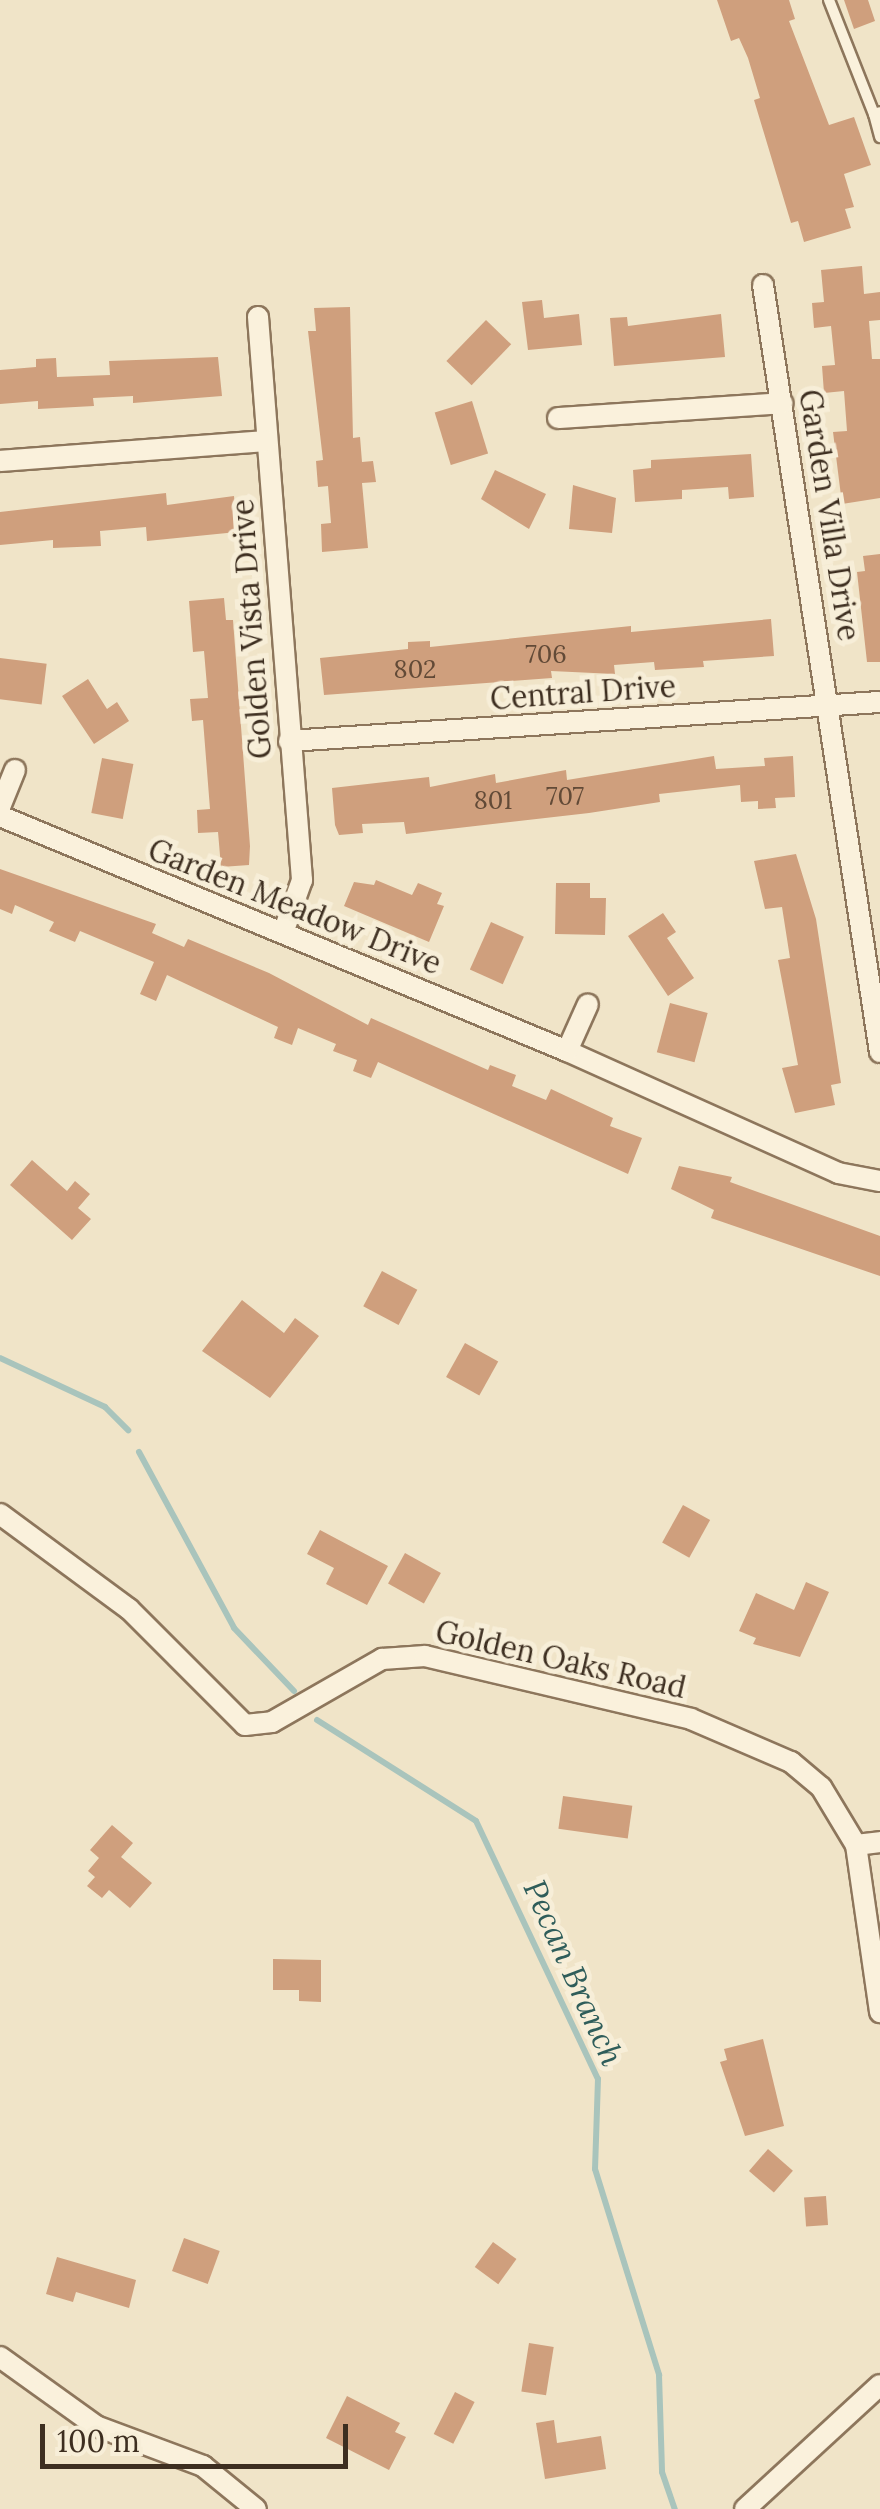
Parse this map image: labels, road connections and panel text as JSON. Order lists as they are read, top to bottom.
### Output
{
  "streets": {
    "street": [
      "Garden Villa Drive",
      "Golden Vista Drive",
      "Central Drive",
      "Garden Meadow Drive",
      "Golden Oaks Road"
    ]
  },
  "crossings": [
    ["Garden Villa Drive", "Central Drive"],
    ["Golden Vista Drive", "Central Drive"],
    ["Golden Vista Drive", "Garden Meadow Drive"]
  ],
  "water": ["Pecan Branch"],
  "house_numbers": [
    "706",
    "802",
    "707",
    "801"
  ],
  "scale_bar": "100 m"
}
